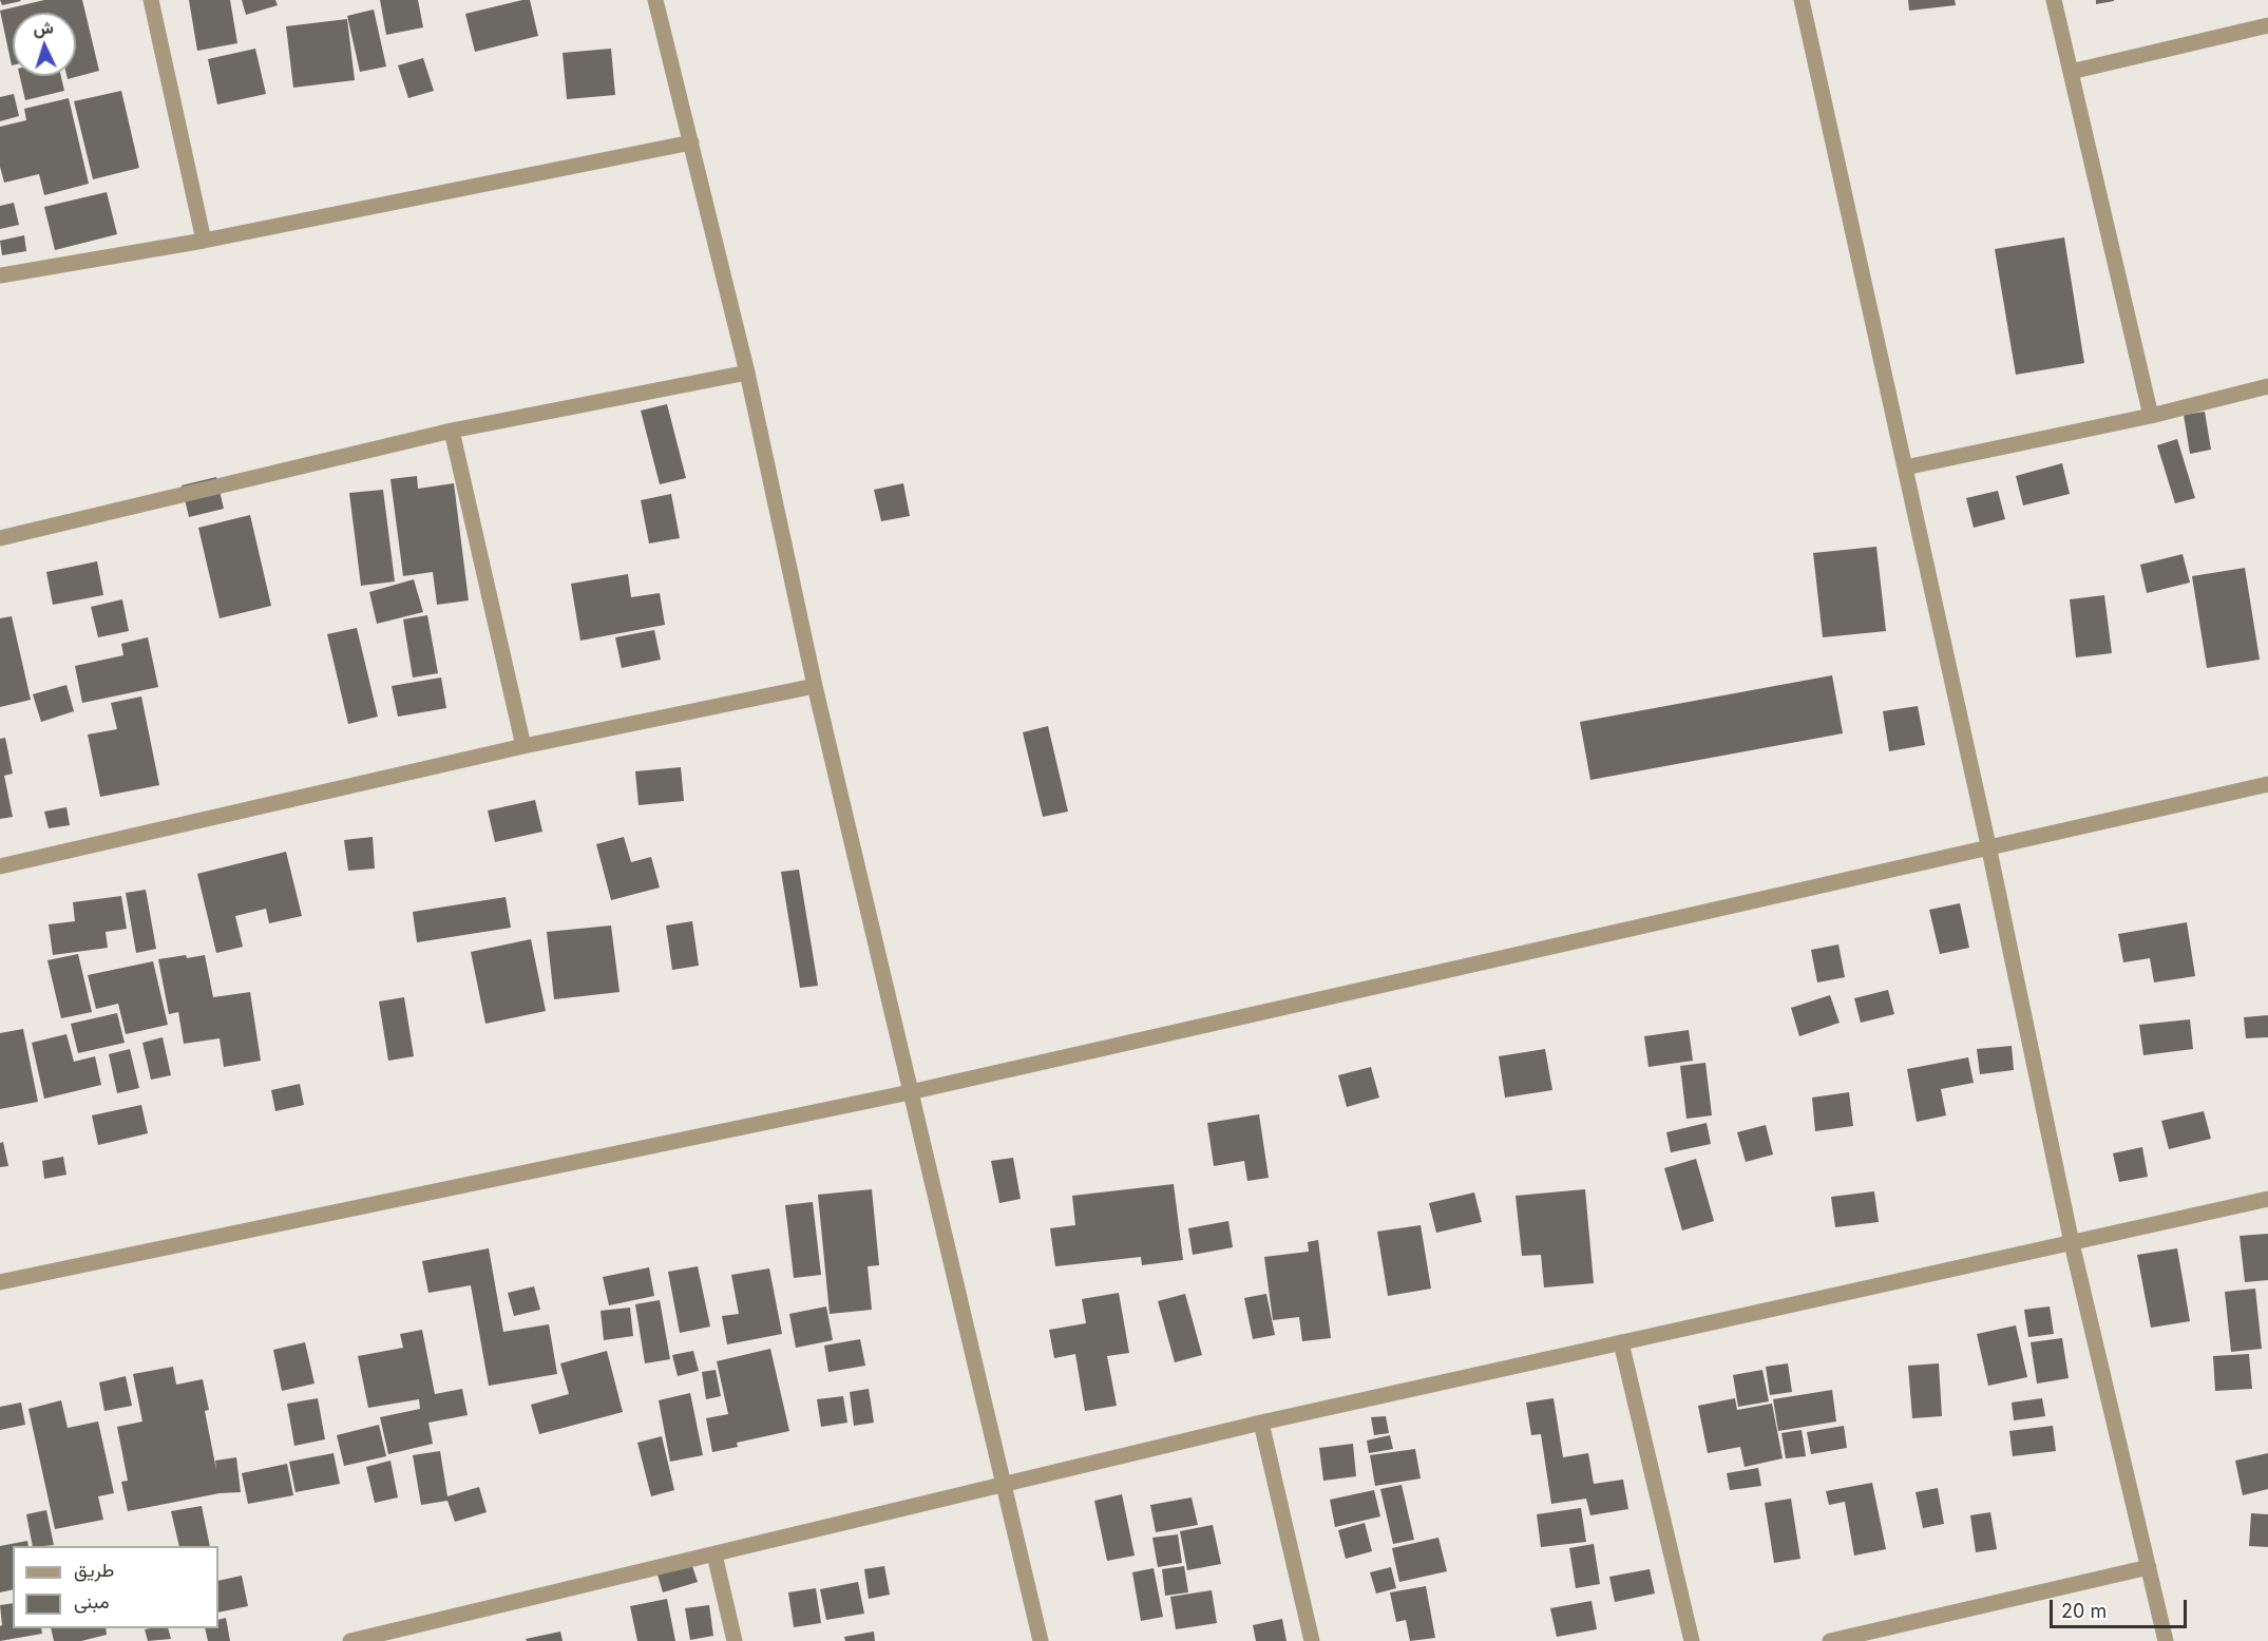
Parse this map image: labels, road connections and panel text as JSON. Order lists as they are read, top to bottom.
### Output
{
  "legend": ["طريق", "مبنى"],
  "scale_bar": "20 m",
  "north": "top"
}
